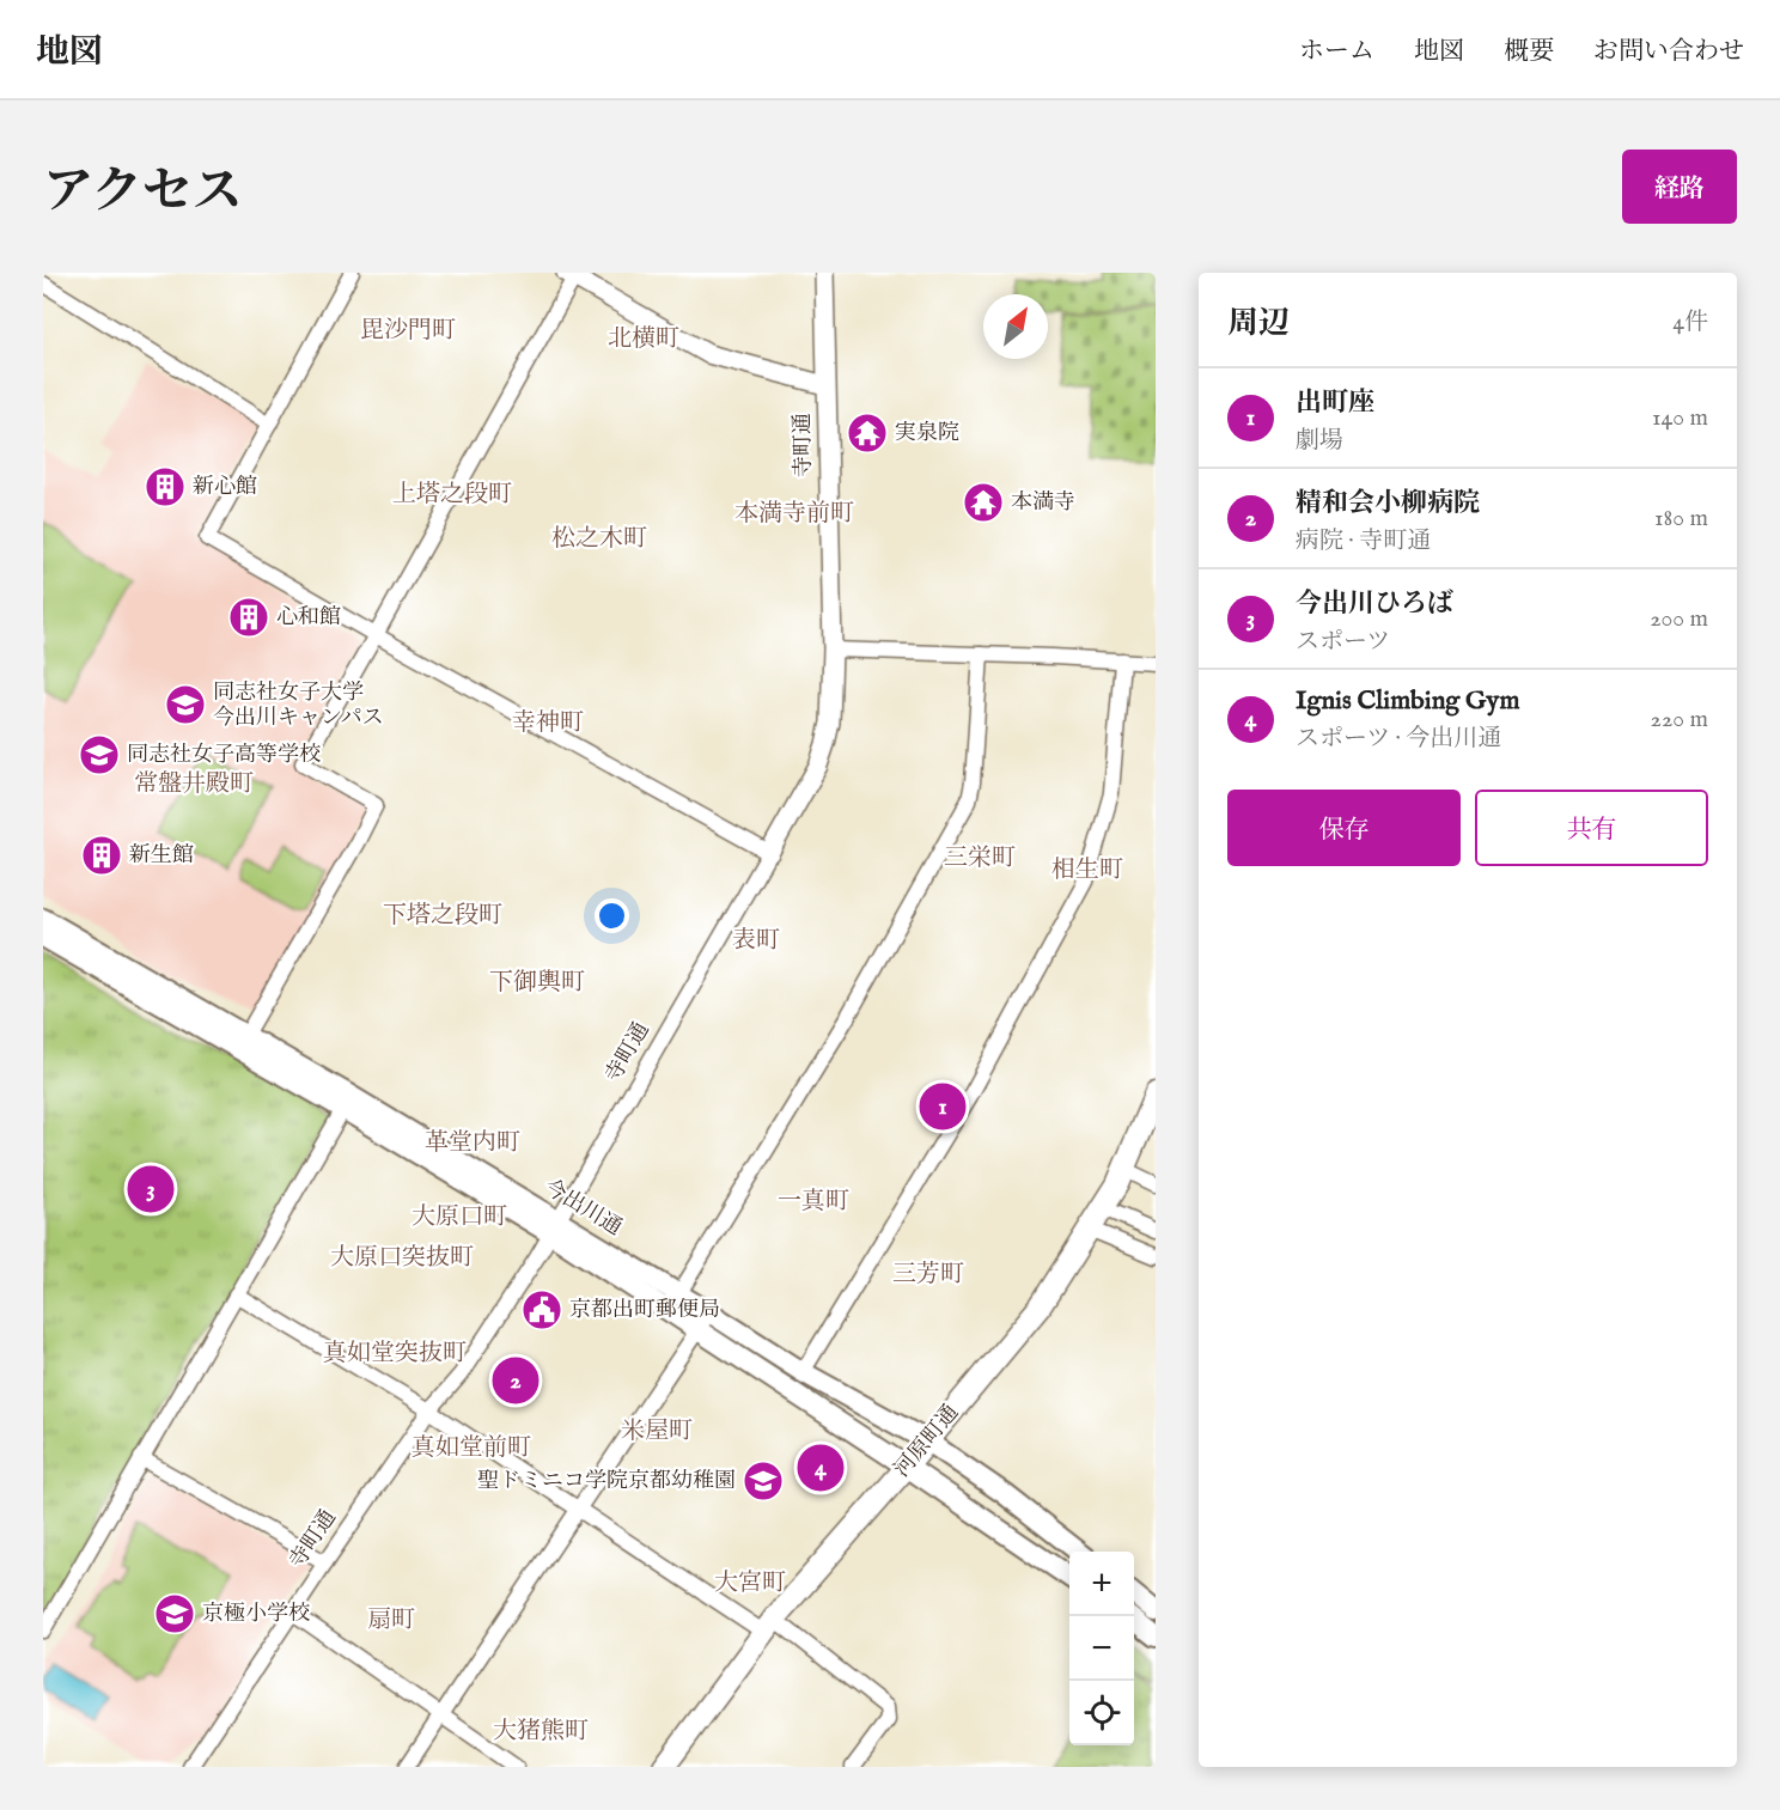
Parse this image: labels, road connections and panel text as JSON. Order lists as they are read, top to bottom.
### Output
{
  "streets": {
    "main road": ["今出川通", "河原町通"],
    "street": ["寺町通"]
  },
  "crossings": [
    ["寺町通", "今出川通"],
    ["今出川通", "河原町通"]
  ],
  "districts": [
    "毘沙門町",
    "北横町",
    "上塔之段町",
    "本満寺前町",
    "松之木町",
    "幸神町",
    "常盤井殿町",
    "三栄町",
    "相生町",
    "下塔之段町",
    "表町",
    "下御輿町",
    "革堂内町",
    "一真町",
    "大原口町",
    "大原口突抜町",
    "三芳町",
    "真如堂突抜町",
    "米屋町",
    "真如堂前町",
    "大宮町",
    "扇町",
    "大猪熊町"
  ],
  "places": {
    "temple": ["実泉院", "本満寺"],
    "building": ["新心館", "心和館", "新生館"],
    "school or university": [
      "同志社女子大学 今出川キャンパス",
      "同志社女子高等学校",
      "聖ドミニコ学院京都幼稚園",
      "京極小学校"
    ],
    "public building": ["京都出町郵便局"]
  },
  "north": "top right",
  "page": {
    "header": "地図",
    "nav": [
      "ホーム",
      "地図",
      "概要",
      "お問い合わせ"
    ],
    "title": "アクセス",
    "buttons": [
      "経路",
      ["保存", "共有"]
    ],
    "heading": ["周辺", "4件"],
    "list": [
      {
        "mark": "1",
        "name": "出町座",
        "note": "劇場",
        "value": "140 m"
      },
      {
        "mark": "2",
        "name": "精和会小柳病院",
        "note": "病院 · 寺町通",
        "value": "180 m"
      },
      {
        "mark": "3",
        "name": "今出川ひろば",
        "note": "スポーツ",
        "value": "200 m"
      },
      {
        "mark": "4",
        "name": "Ignis Climbing Gym",
        "note": "スポーツ · 今出川通",
        "value": "220 m"
      }
    ],
    "pins": [
      "1",
      "3",
      "2",
      "4"
    ],
    "map_buttons": ["+", "−"]
  }
}
